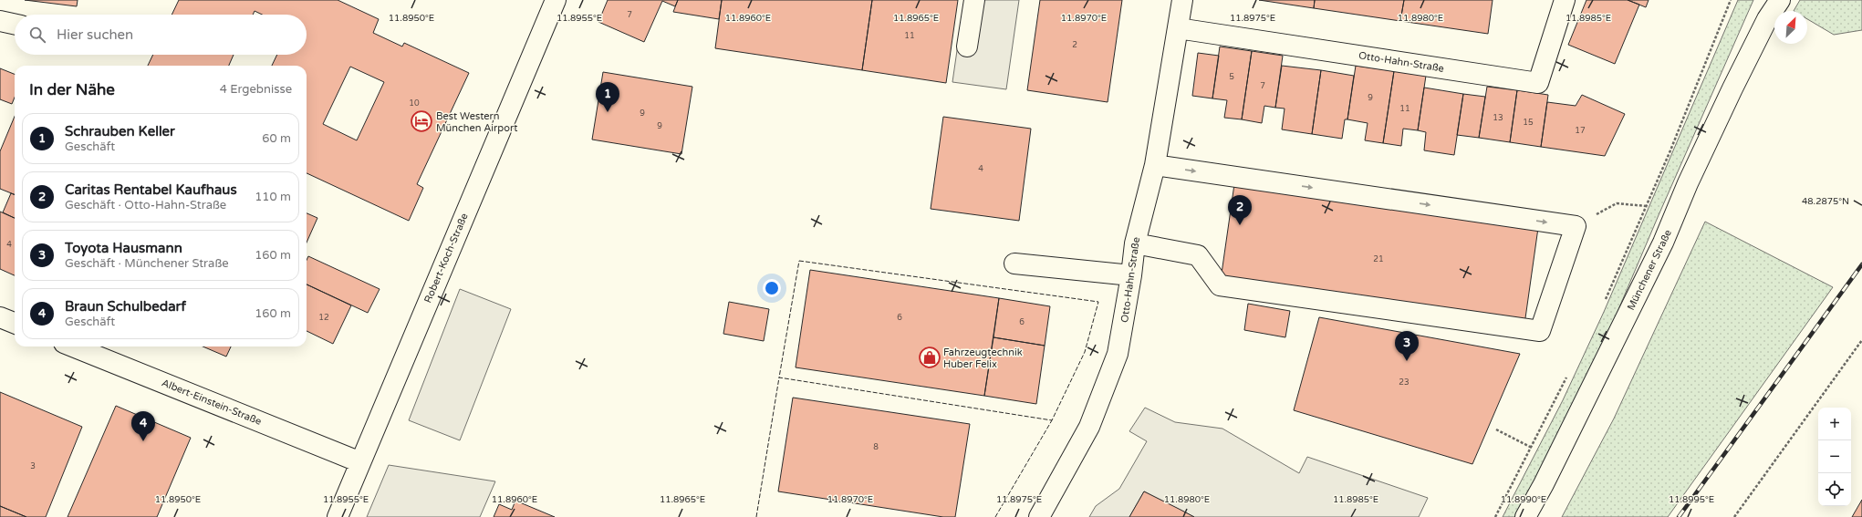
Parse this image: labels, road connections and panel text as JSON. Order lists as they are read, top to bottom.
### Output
{
  "streets": {
    "street": [
      "Otto-Hahn-Straße",
      "Robert-Koch-Straße",
      "Münchener Straße",
      "Albert-Einstein-Straße"
    ]
  },
  "crossings": [
    ["Robert-Koch-Straße", "Albert-Einstein-Straße"]
  ],
  "places": {
    "hotel": ["Best Western München Airport"],
    "shop": ["Fahrzeugtechnik Huber Felix"]
  },
  "house_numbers": [
    "7",
    "11",
    "2",
    "5",
    "7",
    "9",
    "10",
    "11",
    "9",
    "13",
    "15",
    "9",
    "17",
    "4",
    "4",
    "21",
    "12",
    "6",
    "6",
    "23",
    "8",
    "3"
  ],
  "north": "top right",
  "page": {
    "search": "Hier suchen",
    "heading": ["In der Nähe", "4 Ergebnisse"],
    "pins": [
      "1",
      "2",
      "3",
      "4"
    ],
    "list": [
      {
        "mark": "1",
        "name": "Schrauben Keller",
        "note": "Geschäft",
        "value": "60 m"
      },
      {
        "mark": "2",
        "name": "Caritas Rentabel Kaufhaus",
        "note": "Geschäft · Otto-Hahn-Straße",
        "value": "110 m"
      },
      {
        "mark": "3",
        "name": "Toyota Hausmann",
        "note": "Geschäft · Münchener Straße",
        "value": "160 m"
      },
      {
        "mark": "4",
        "name": "Braun Schulbedarf",
        "note": "Geschäft",
        "value": "160 m"
      }
    ],
    "map_buttons": ["+", "−"]
  },
  "coordinates": [
    "11.8950°E",
    "11.8955°E",
    "11.8960°E",
    "11.8965°E",
    "11.8970°E",
    "11.8975°E",
    "11.8980°E",
    "11.8985°E",
    "48.2875°N",
    "11.8990°E",
    "11.8995°E"
  ]
}
